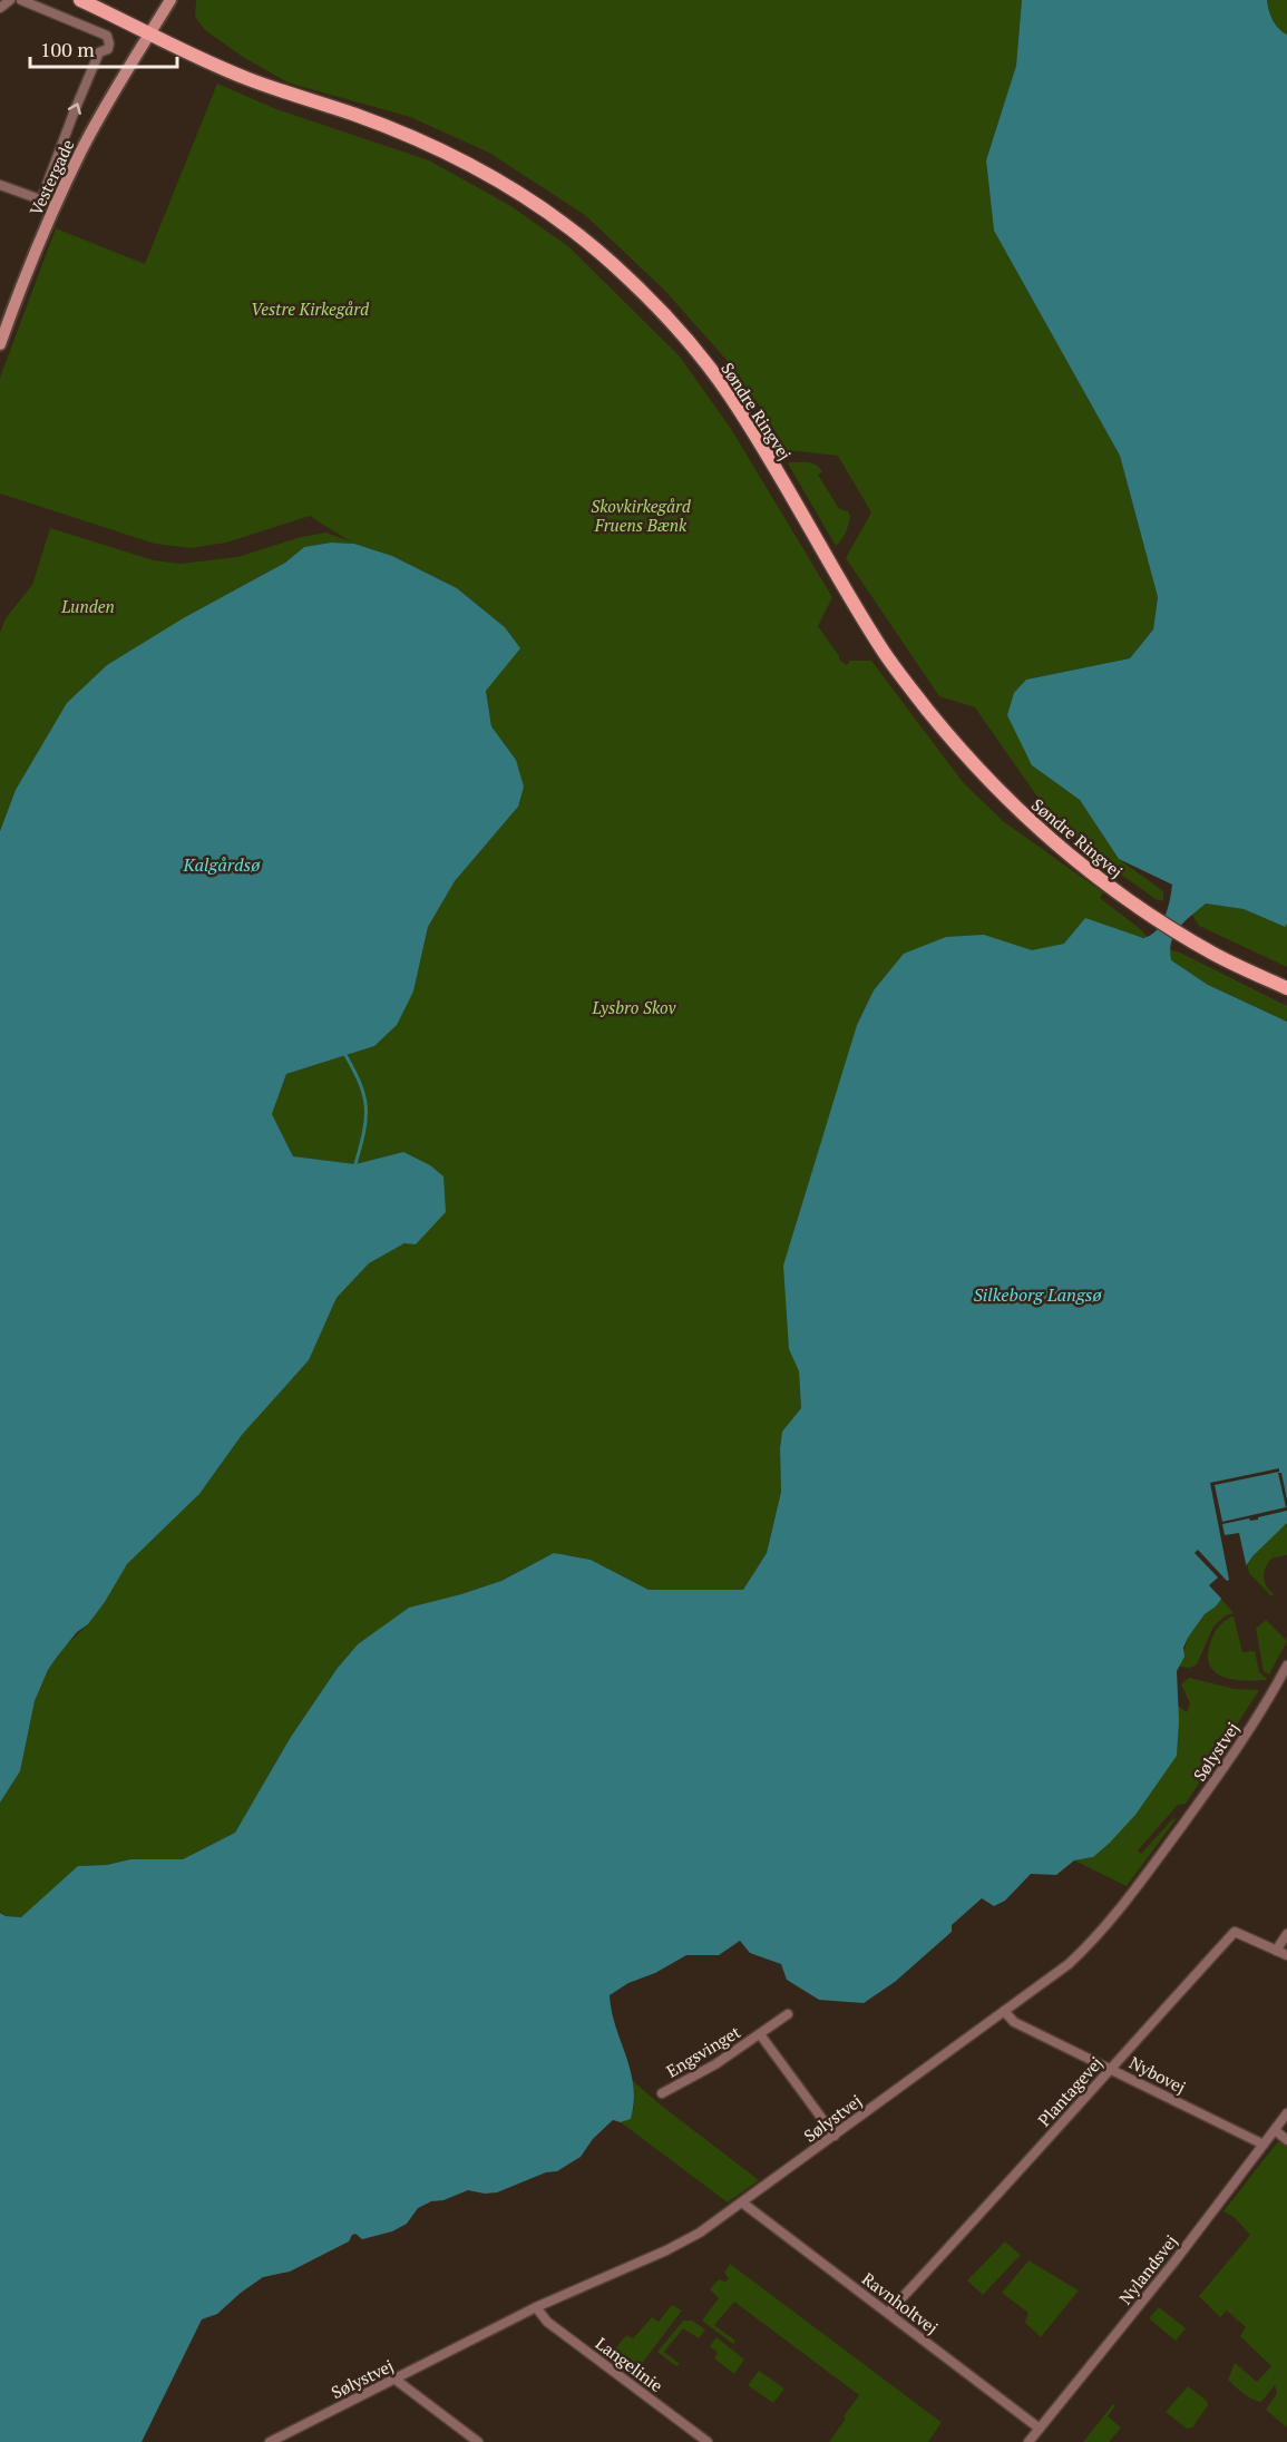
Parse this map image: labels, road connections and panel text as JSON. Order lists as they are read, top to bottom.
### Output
{
  "streets": {
    "main road": ["Søndre Ringvej"],
    "street": [
      "Vestergade",
      "Sølystvej",
      "Engsvinget",
      "Nybovej",
      "Plantagevej",
      "Nylandsvej",
      "Ravnholtvej",
      "Langelinie"
    ]
  },
  "crossings": [
    ["Vestergade", "Søndre Ringvej"],
    ["Sølystvej", "Engsvinget"],
    ["Sølystvej", "Nybovej"],
    ["Sølystvej", "Ravnholtvej"],
    ["Sølystvej", "Langelinie"],
    ["Nybovej", "Plantagevej"],
    ["Nybovej", "Nylandsvej"],
    ["Plantagevej", "Ravnholtvej"],
    ["Nylandsvej", "Ravnholtvej"]
  ],
  "water": ["Kalgårdsø", "Silkeborg Langsø"],
  "parks": [
    "Vestre Kirkegård",
    "Skovkirkegård Fruens Bænk",
    "Lunden",
    "Lysbro Skov"
  ],
  "scale_bar": "100 m"
}
